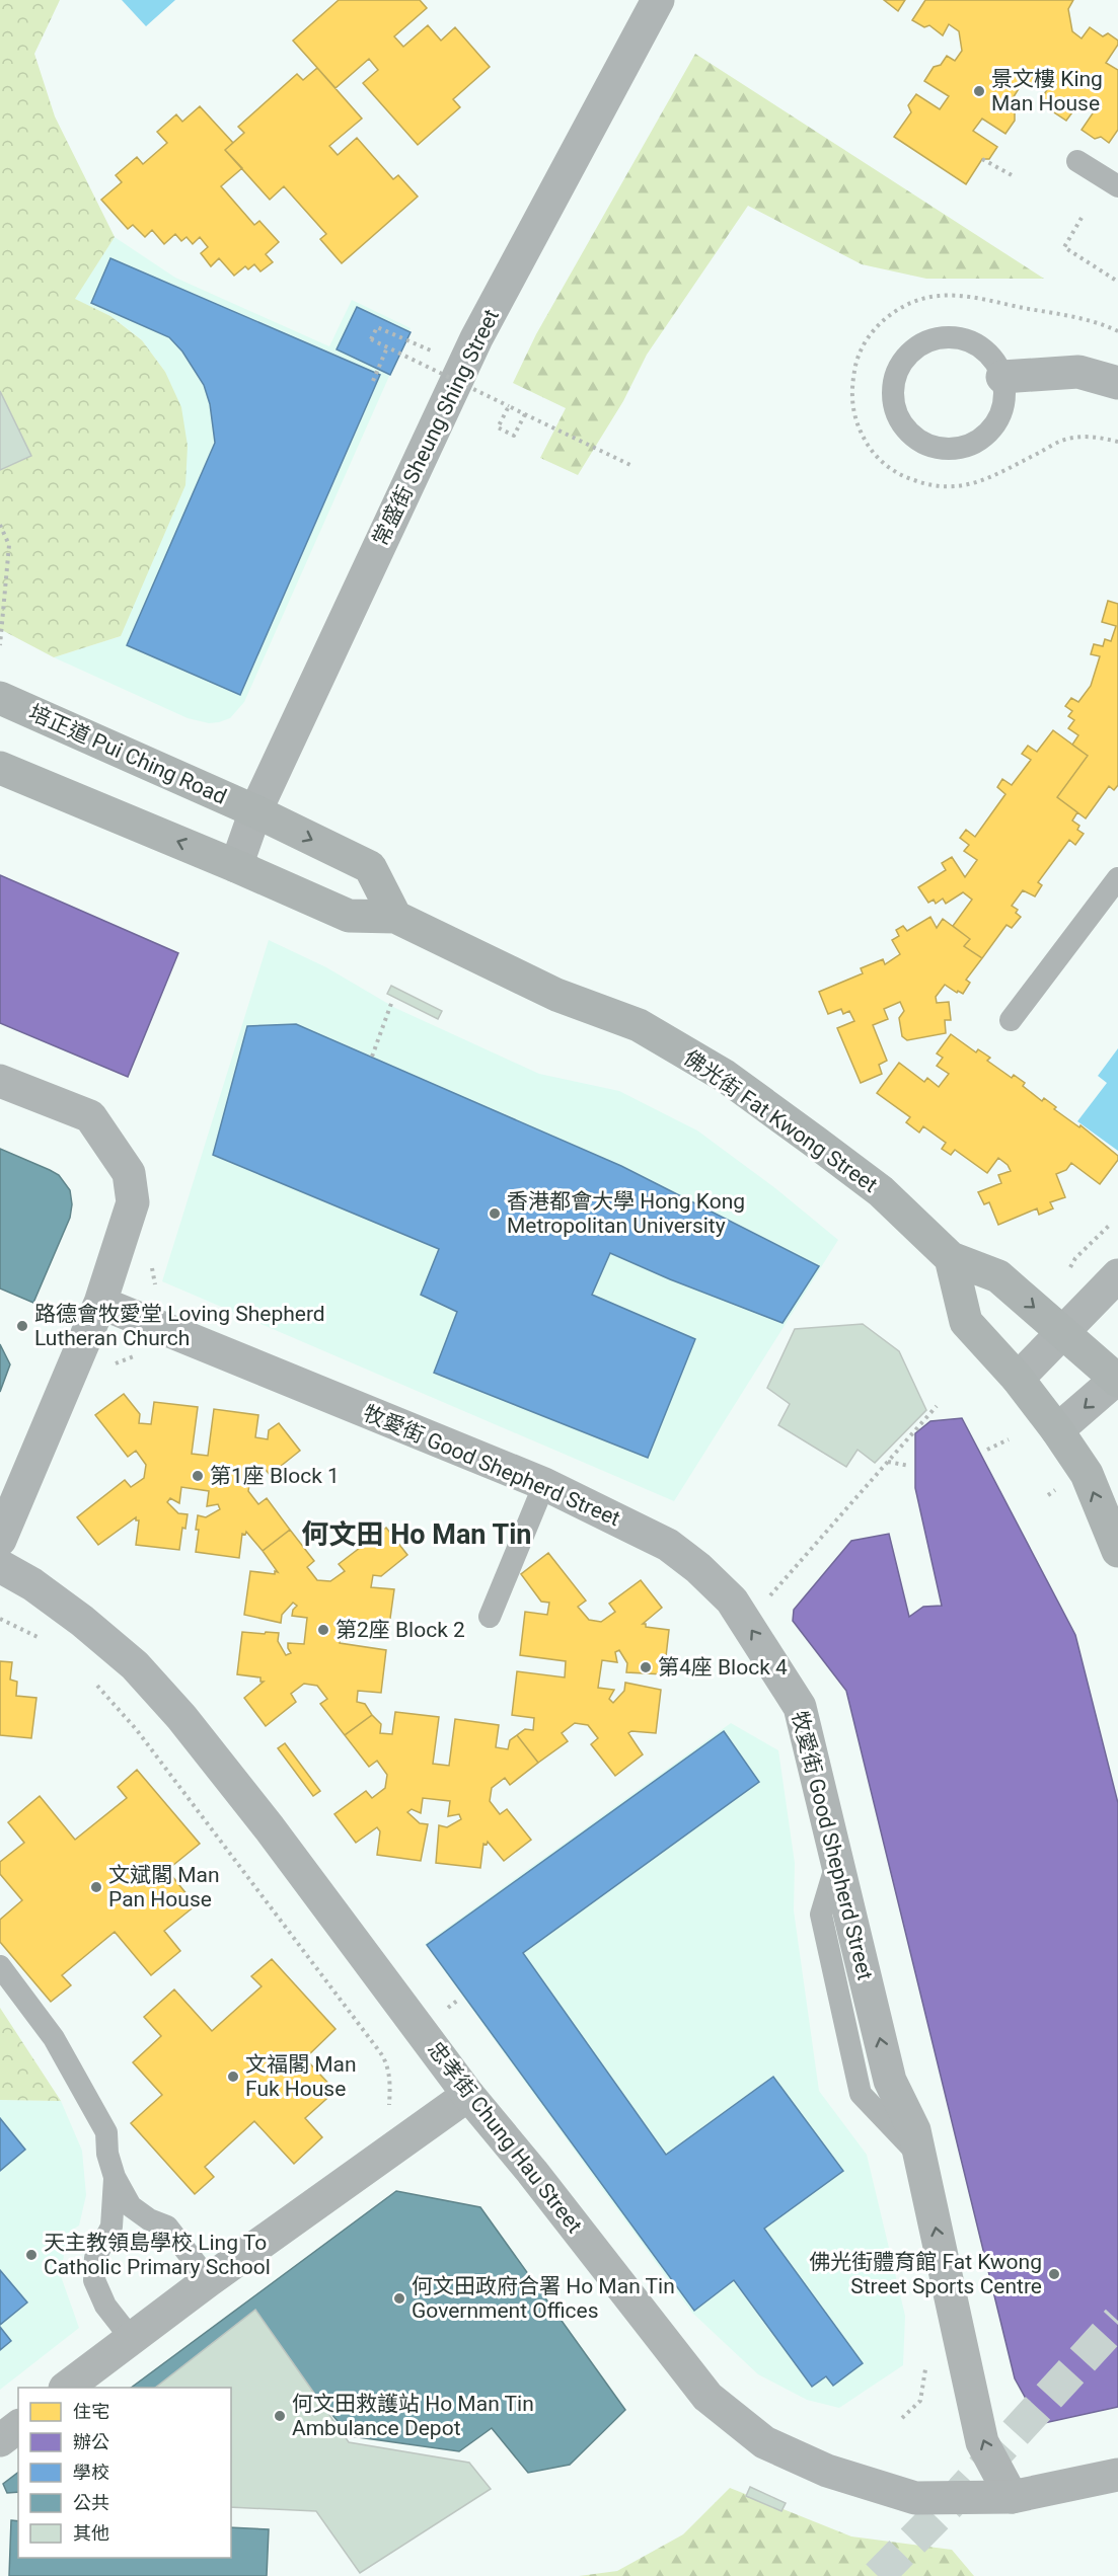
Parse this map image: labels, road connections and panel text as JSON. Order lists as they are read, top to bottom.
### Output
{
  "streets": {
    "main road": ["培正道 Pui Ching Road", "佛光街 Fat Kwong Street"],
    "street": ["常盛街 Sheung Shing Street", "牧愛街 Good Shepherd Street", "忠孝街 Chung Hau Street"]
  },
  "crossings": [
    ["常盛街 Sheung Shing Street", "培正道 Pui Ching Road"],
    ["常盛街 Sheung Shing Street", "佛光街 Fat Kwong Street"],
    ["牧愛街 Good Shepherd Street", "忠孝街 Chung Hau Street"]
  ],
  "one_way": ["牧愛街 Good Shepherd Street"],
  "districts": ["何文田 Ho Man Tin"],
  "places": [
    "景文樓 King Man House",
    "香港都會大學 Hong Kong Metropolitan University",
    "路德會牧愛堂 Loving Shepherd Lutheran Church",
    "第1座 Block 1",
    "第2座 Block 2",
    "第4座 Block 4",
    "文斌閣 Man Pan House",
    "文福閣 Man Fuk House",
    "天主教領島學校 Ling To Catholic Primary School",
    "佛光街體育館 Fat Kwong Street Sports Centre",
    "何文田政府合署 Ho Man Tin Government Offices",
    "何文田救護站 Ho Man Tin Ambulance Depot"
  ],
  "legend": [
    "住宅",
    "辦公",
    "學校",
    "公共",
    "其他"
  ]
}
